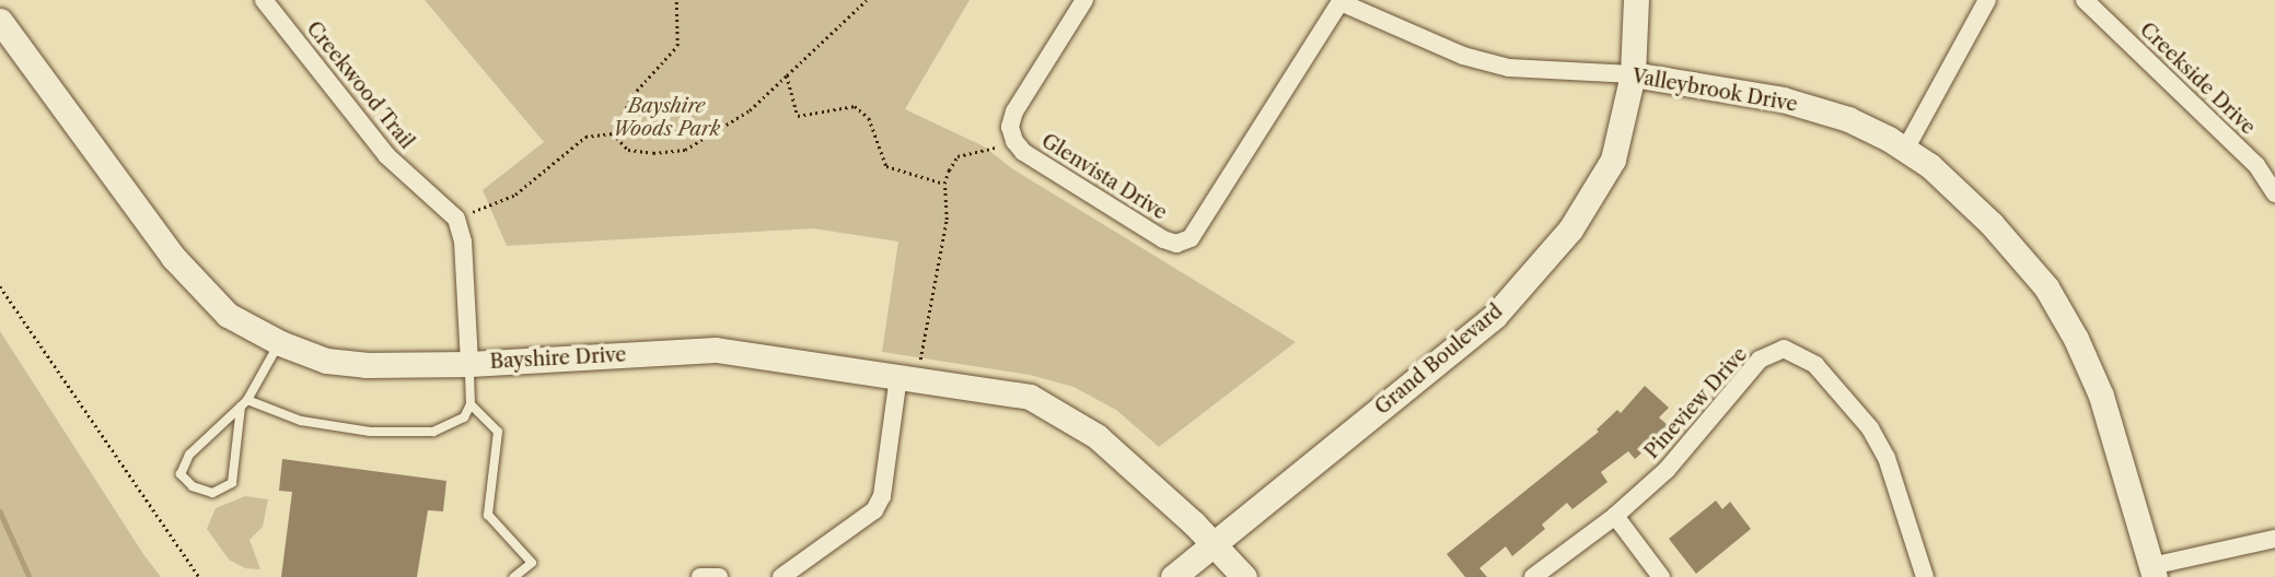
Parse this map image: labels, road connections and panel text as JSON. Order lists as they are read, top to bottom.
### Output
{
  "streets": {
    "street": [
      "Creekside Drive",
      "Creekwood Trail",
      "Valleybrook Drive",
      "Glenvista Drive",
      "Bayshire Drive",
      "Grand Boulevard",
      "Pineview Drive"
    ]
  },
  "crossings": [
    ["Creekwood Trail", "Bayshire Drive"],
    ["Valleybrook Drive", "Glenvista Drive"],
    ["Valleybrook Drive", "Grand Boulevard"],
    ["Bayshire Drive", "Grand Boulevard"]
  ],
  "parks": ["Bayshire Woods Park"]
}
